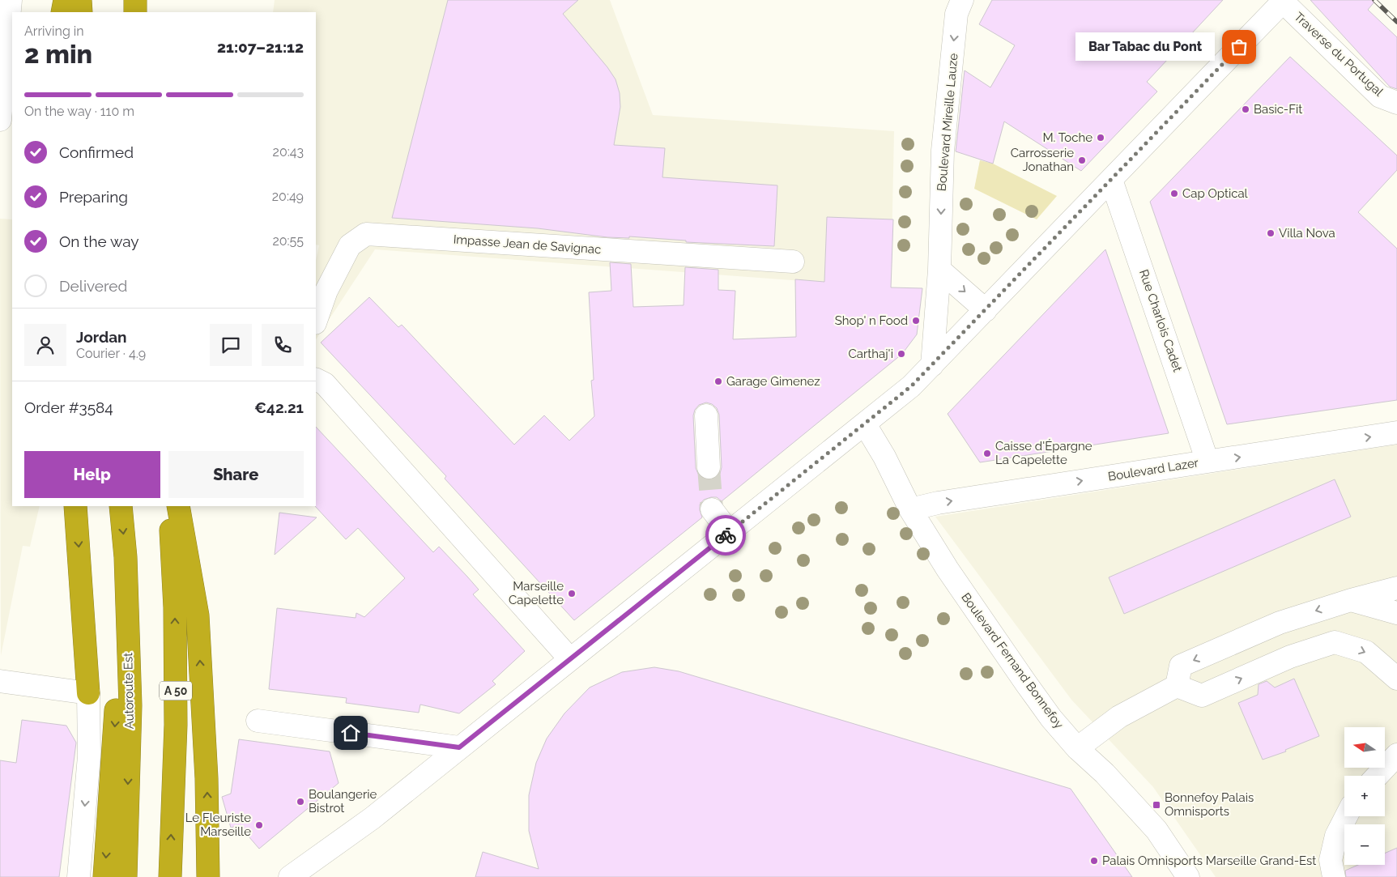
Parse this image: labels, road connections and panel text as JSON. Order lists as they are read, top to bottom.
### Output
{
  "streets": {
    "highway": ["Autoroute Est", "A 50"],
    "street": [
      "Traverse du Portugal",
      "Boulevard Mireille Lauze",
      "Impasse Jean de Savignac",
      "Rue Charlois Cadet",
      "Boulevard Lazer",
      "Boulevard Fernand Bonnefoy"
    ]
  },
  "crossings": [
    ["Rue Charlois Cadet", "Boulevard Lazer"],
    ["Boulevard Lazer", "Boulevard Fernand Bonnefoy"]
  ],
  "one_way": ["Boulevard Mireille Lauze"],
  "places": {
    "other": [
      "Bar Tabac du Pont",
      "Basic-Fit",
      "M. Toche",
      "Carrosserie Jonathan",
      "Cap Optical",
      "Villa Nova",
      "Shop' n Food",
      "Carthaj'i",
      "Garage Gimenez",
      "Caisse d'Épargne La Capelette",
      "Marseille Capelette",
      "Boulangerie Bistrot",
      "Le Fleuriste Marseille",
      "Palais Omnisports Marseille Grand-Est"
    ],
    "transit": ["Bonnefoy Palais Omnisports"]
  },
  "north": "left",
  "page": {
    "heading": ["2 min", "Arriving in", "21:07–21:12"],
    "panel": [
      "Jordan",
      "Courier · 4.9",
      "Order #3584",
      "€42.21"
    ],
    "bubble": "Bar Tabac du Pont",
    "bar": "On the way · 110 m",
    "list": [
      ["Confirmed", "20:43"],
      ["Preparing", "20:49"],
      ["On the way", "20:55"],
      "Delivered"
    ],
    "buttons": ["Help", "Share"],
    "map_buttons": ["+", "−"]
  }
}
